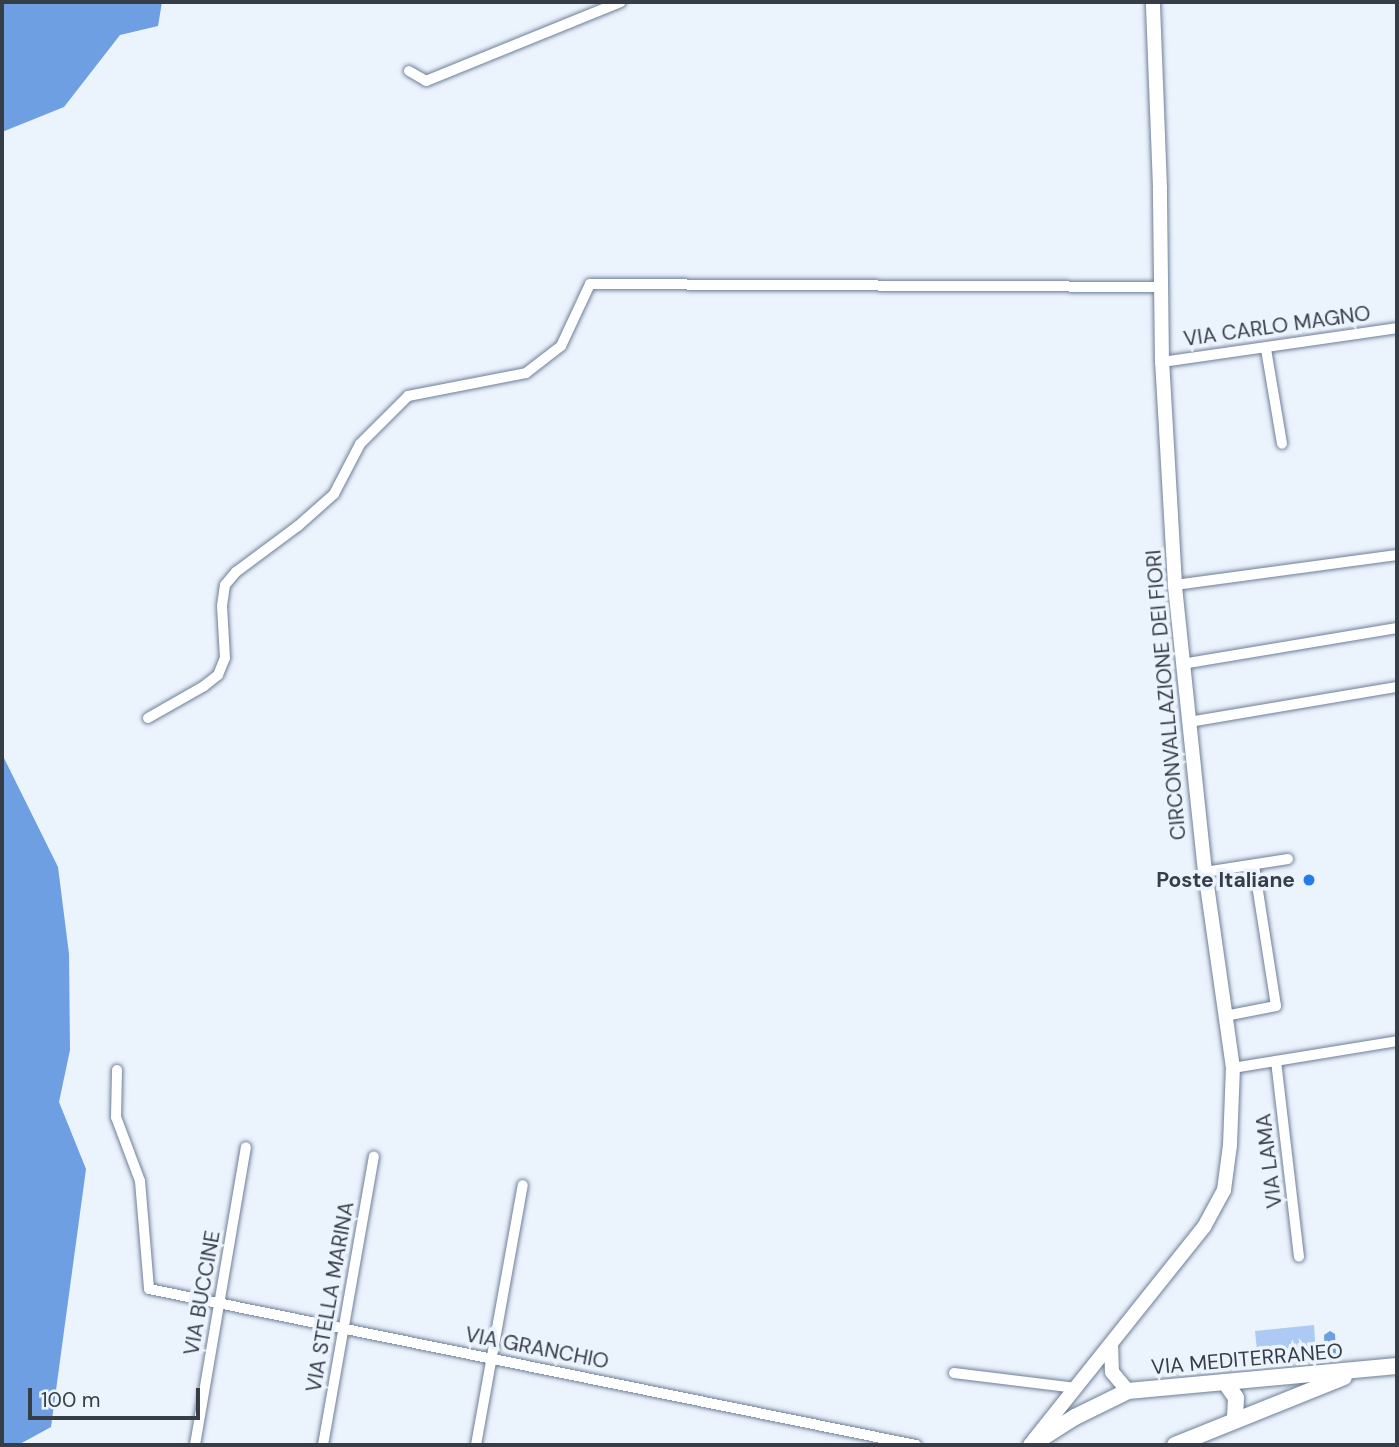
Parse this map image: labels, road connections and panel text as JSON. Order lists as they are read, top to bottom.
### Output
{
  "streets": {
    "main road": ["VIA MEDITERRANEO"],
    "street": [
      "VIA CARLO MAGNO",
      "CIRCONVALLAZIONE DEI FIORI",
      "VIA LAMA",
      "VIA BUCCINE",
      "VIA STELLA MARINA",
      "VIA GRANCHIO"
    ]
  },
  "crossings": [
    ["VIA CARLO MAGNO", "CIRCONVALLAZIONE DEI FIORI"],
    ["CIRCONVALLAZIONE DEI FIORI", "VIA MEDITERRANEO"],
    ["VIA BUCCINE", "VIA GRANCHIO"],
    ["VIA STELLA MARINA", "VIA GRANCHIO"]
  ],
  "places": ["Poste Italiane"],
  "scale_bar": "100 m"
}
